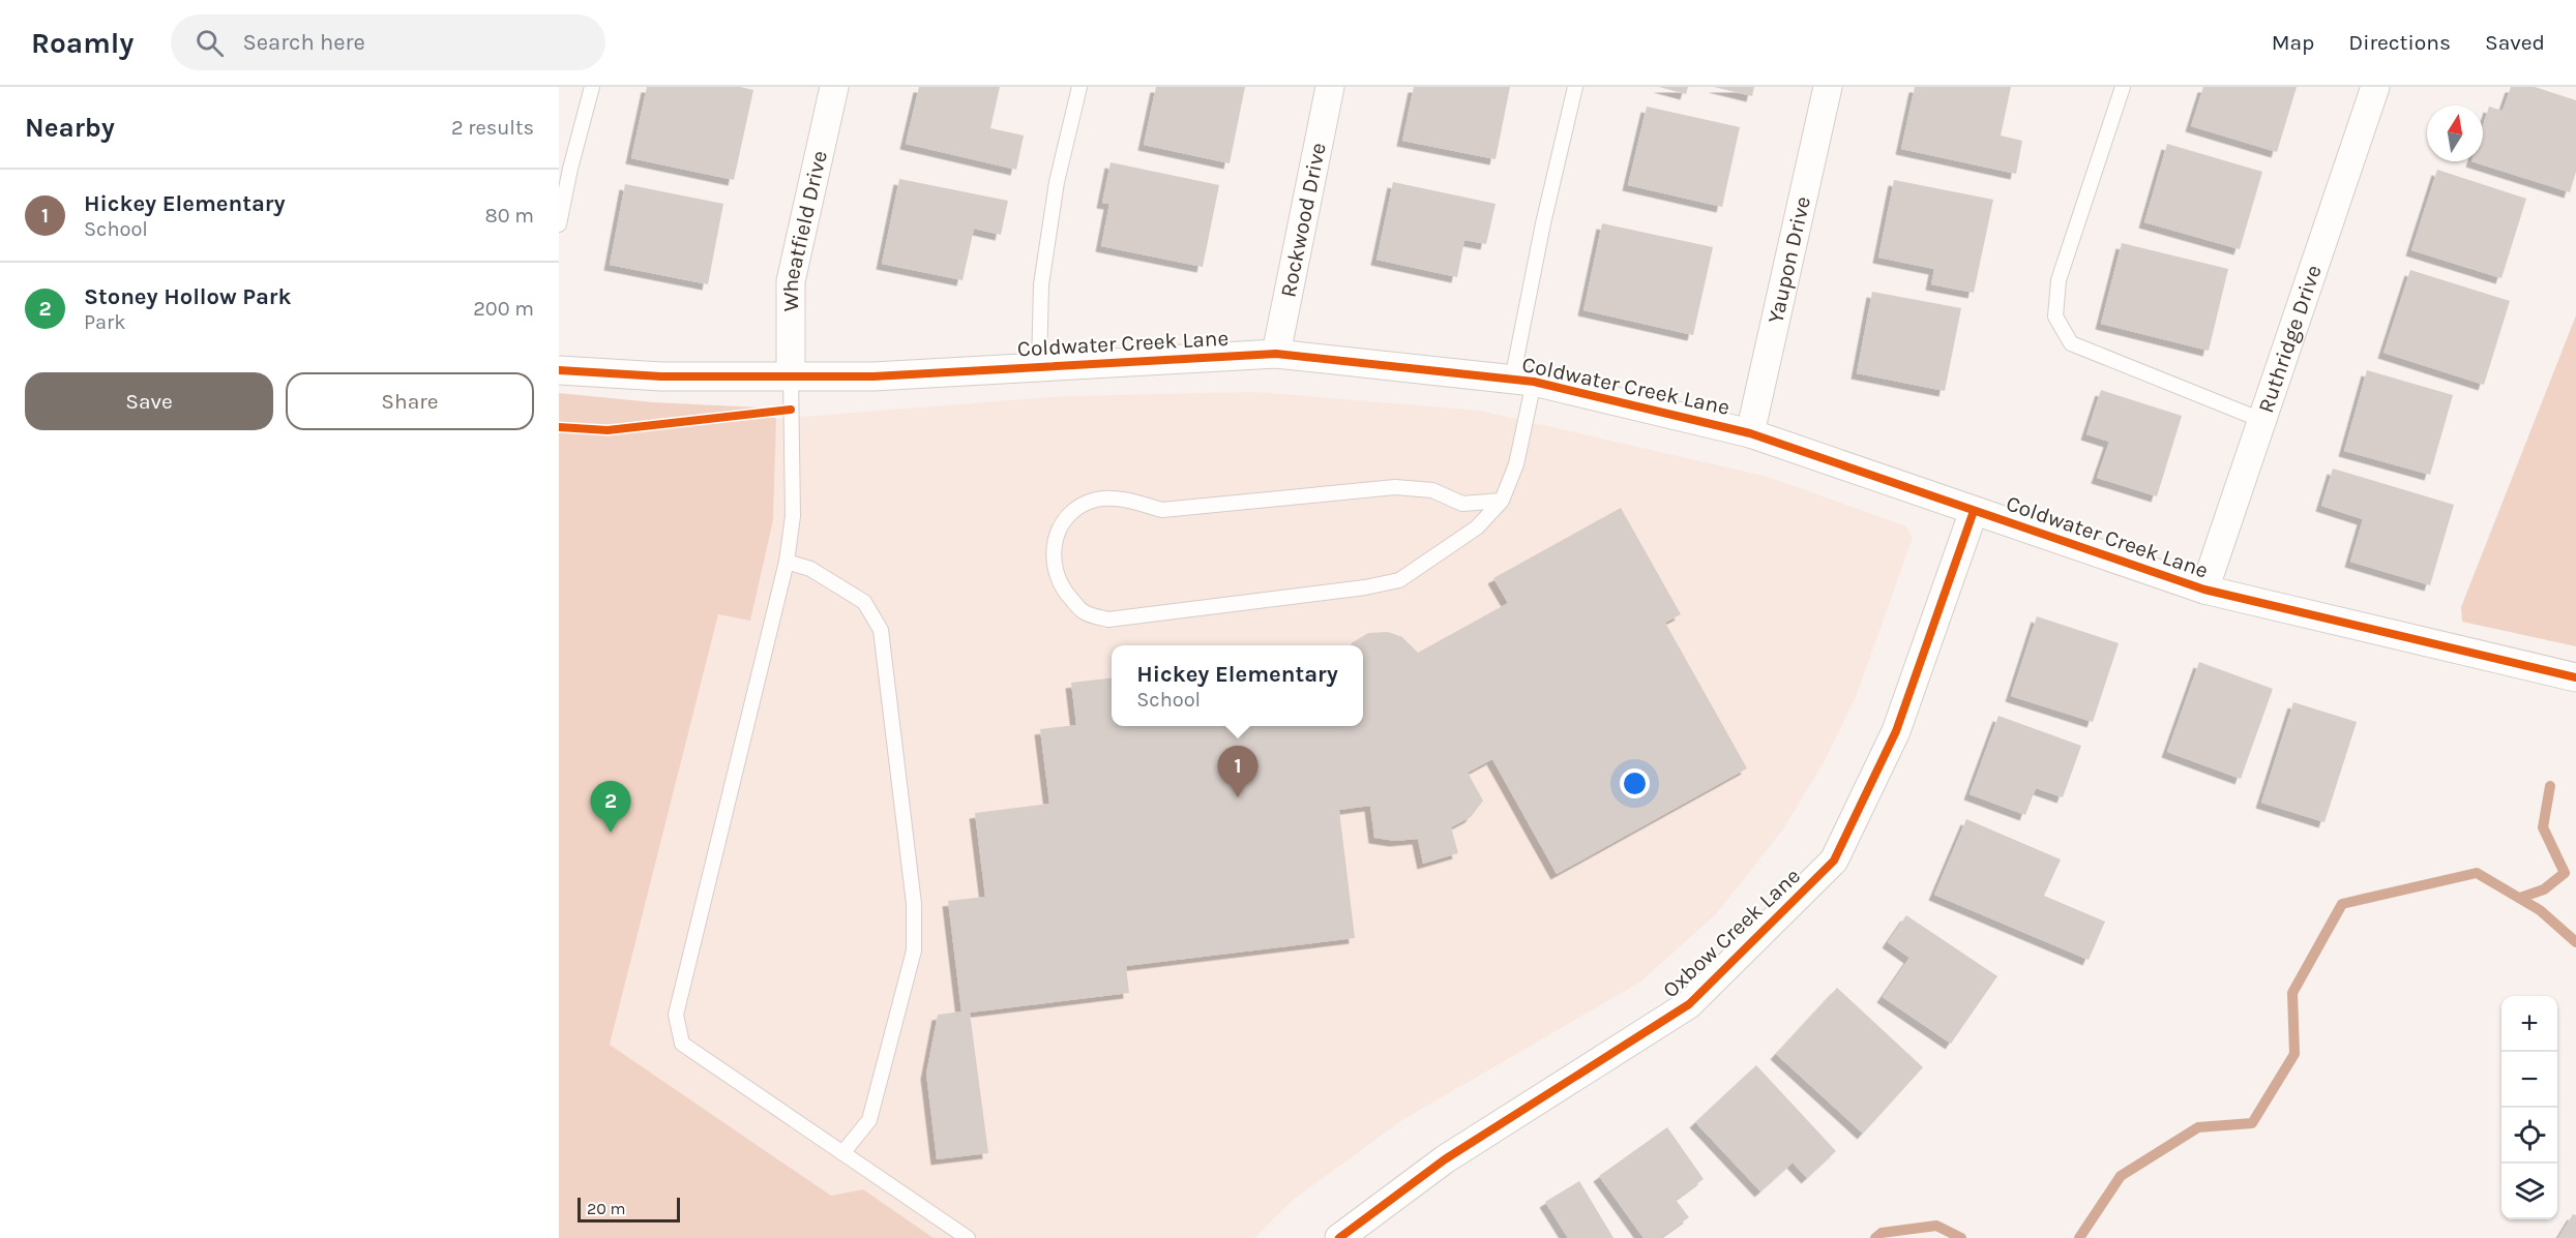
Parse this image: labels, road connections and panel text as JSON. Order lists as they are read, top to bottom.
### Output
{
  "streets": {
    "street": [
      "Rockwood Drive",
      "Wheatfield Drive",
      "Yaupon Drive",
      "Ruthridge Drive",
      "Coldwater Creek Lane",
      "Oxbow Creek Lane"
    ]
  },
  "crossings": [
    ["Rockwood Drive", "Coldwater Creek Lane"],
    ["Wheatfield Drive", "Coldwater Creek Lane"],
    ["Yaupon Drive", "Coldwater Creek Lane"],
    ["Ruthridge Drive", "Coldwater Creek Lane"],
    ["Coldwater Creek Lane", "Oxbow Creek Lane"]
  ],
  "scale_bar": "20 m",
  "north": "top",
  "page": {
    "header": "Roamly",
    "search": "Search here",
    "nav": ["Map", "Directions", "Saved"],
    "heading": ["Nearby", "2 results"],
    "list": [
      {
        "mark": "1",
        "name": "Hickey Elementary",
        "note": "School",
        "value": "80 m"
      },
      {
        "mark": "2",
        "name": "Stoney Hollow Park",
        "note": "Park",
        "value": "200 m"
      }
    ],
    "buttons": ["Save", "Share"],
    "popup": ["Hickey Elementary", "School"],
    "pins": ["1", "2"],
    "map_buttons": ["+", "−"],
    "scale": "20 m"
  }
}
